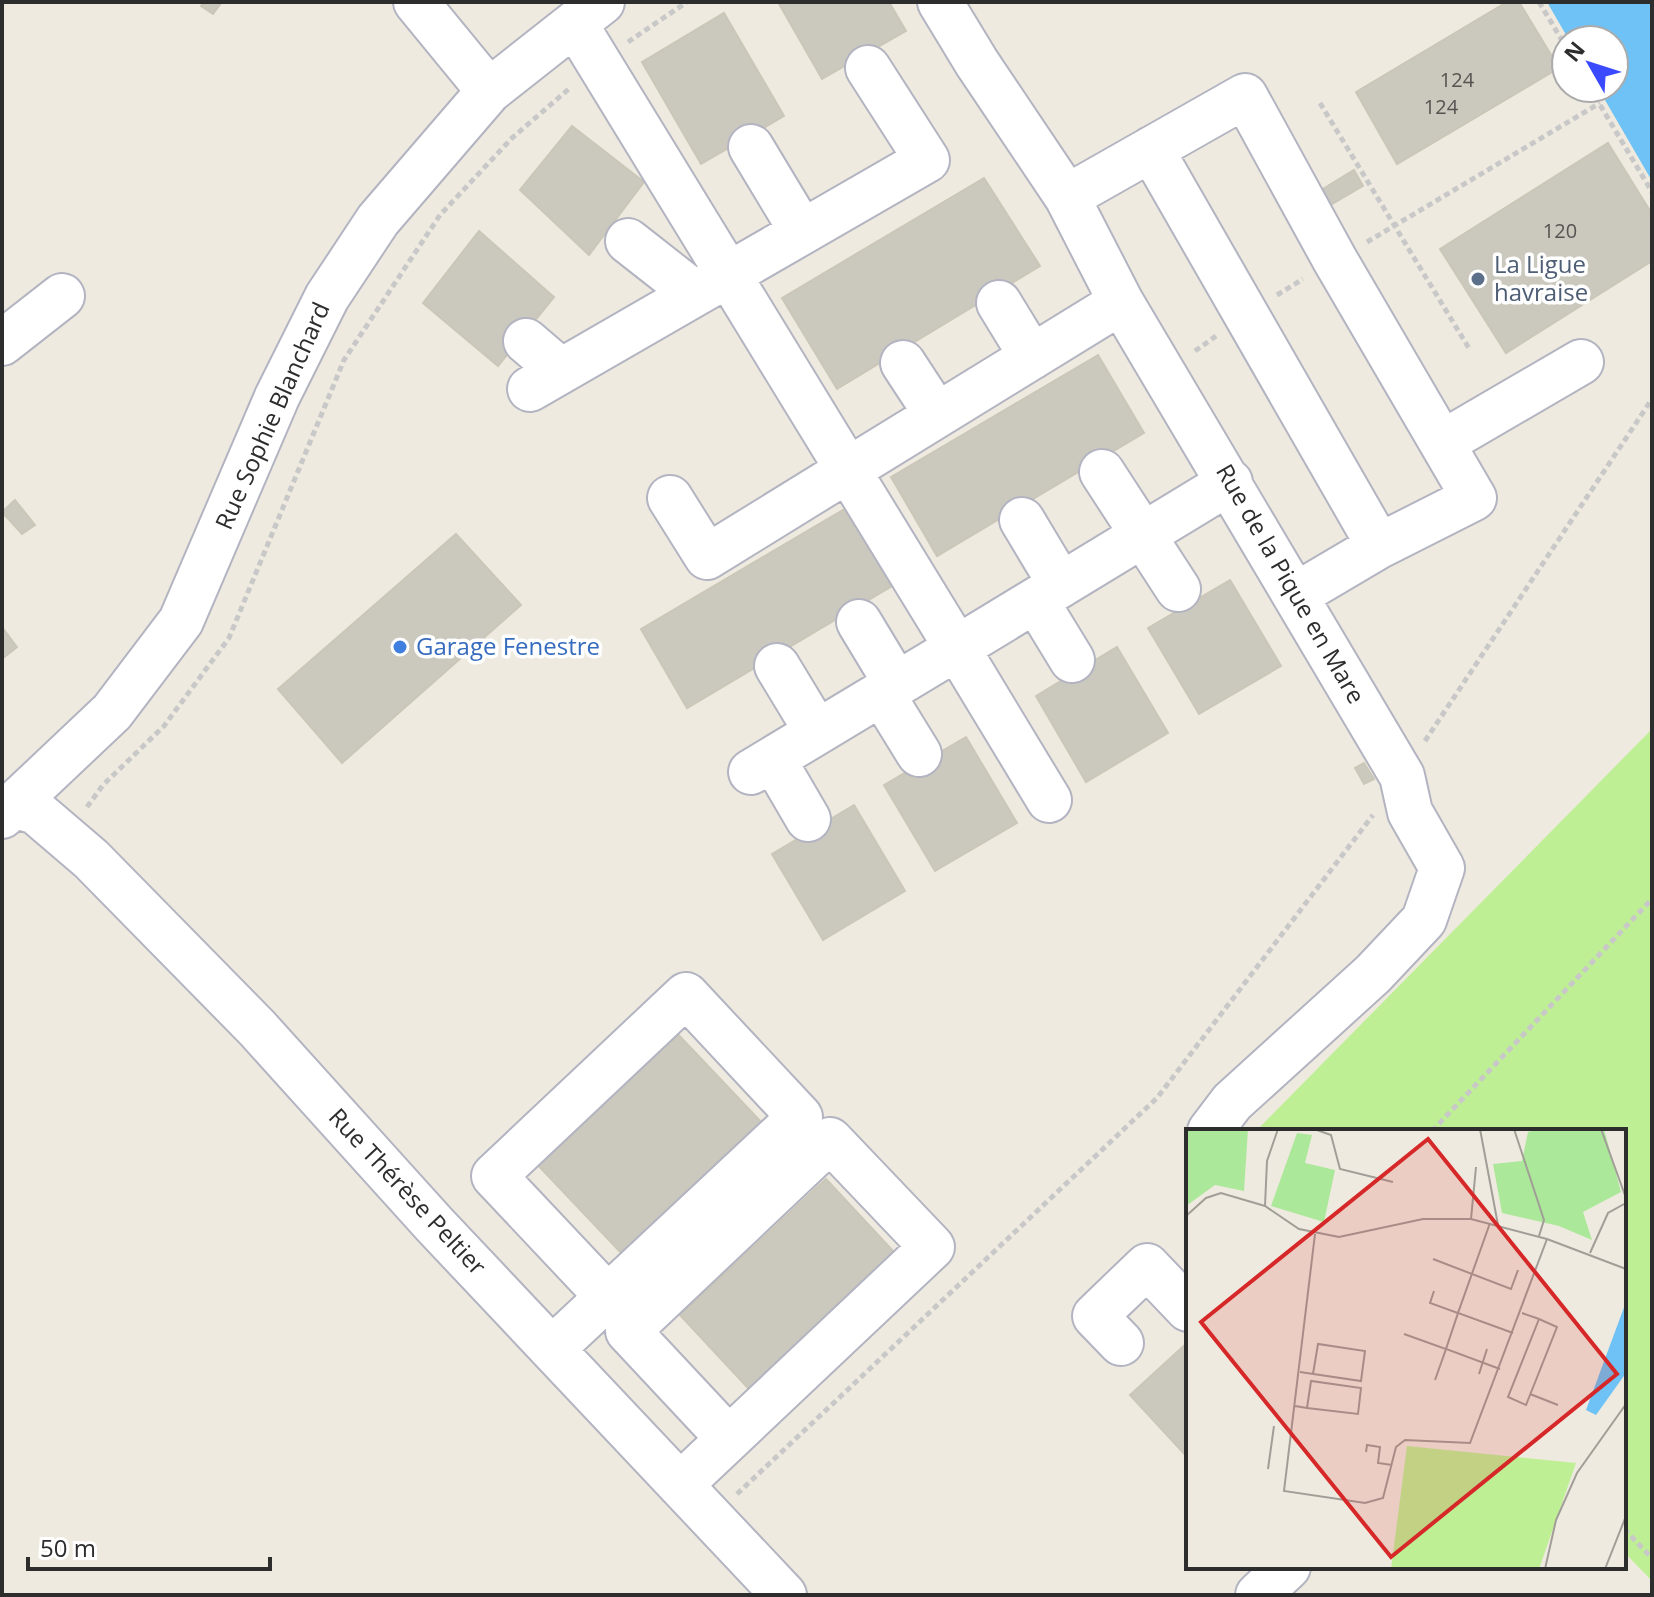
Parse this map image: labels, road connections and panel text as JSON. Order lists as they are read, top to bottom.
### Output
{
  "streets": {
    "street": ["Rue Sophie Blanchard", "Rue de la Pique en Mare", "Rue Thérèse Peltier"]
  },
  "crossings": [
    ["Rue Sophie Blanchard", "Rue Thérèse Peltier"]
  ],
  "places": ["La Ligue havraise", "Garage Fenestre"],
  "house_numbers": ["124", "124", "120"],
  "scale_bar": "50 m",
  "north": "top left"
}
